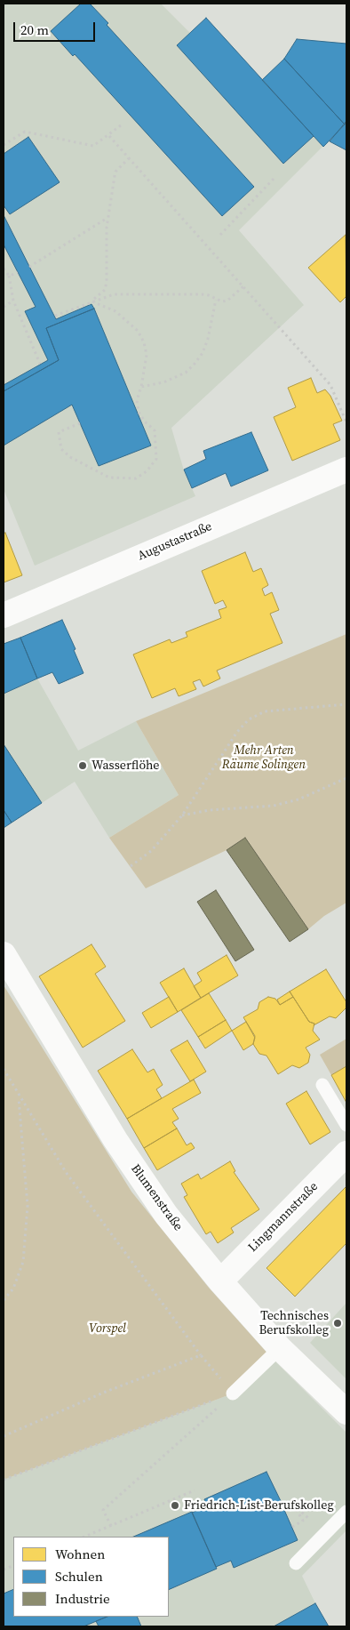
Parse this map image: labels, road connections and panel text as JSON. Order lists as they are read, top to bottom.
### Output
{
  "streets": {
    "street": ["Augustastraße", "Blumenstraße", "Lingmannstraße"]
  },
  "crossings": [
    ["Blumenstraße", "Lingmannstraße"]
  ],
  "parks": ["Mehr Arten Räume Solingen", "Vorspel"],
  "places": ["Wasserflöhe", "Technisches Berufskolleg", "Friedrich-List-Berufskolleg"],
  "legend": ["Wohnen", "Schulen", "Industrie"],
  "scale_bar": "20 m"
}
